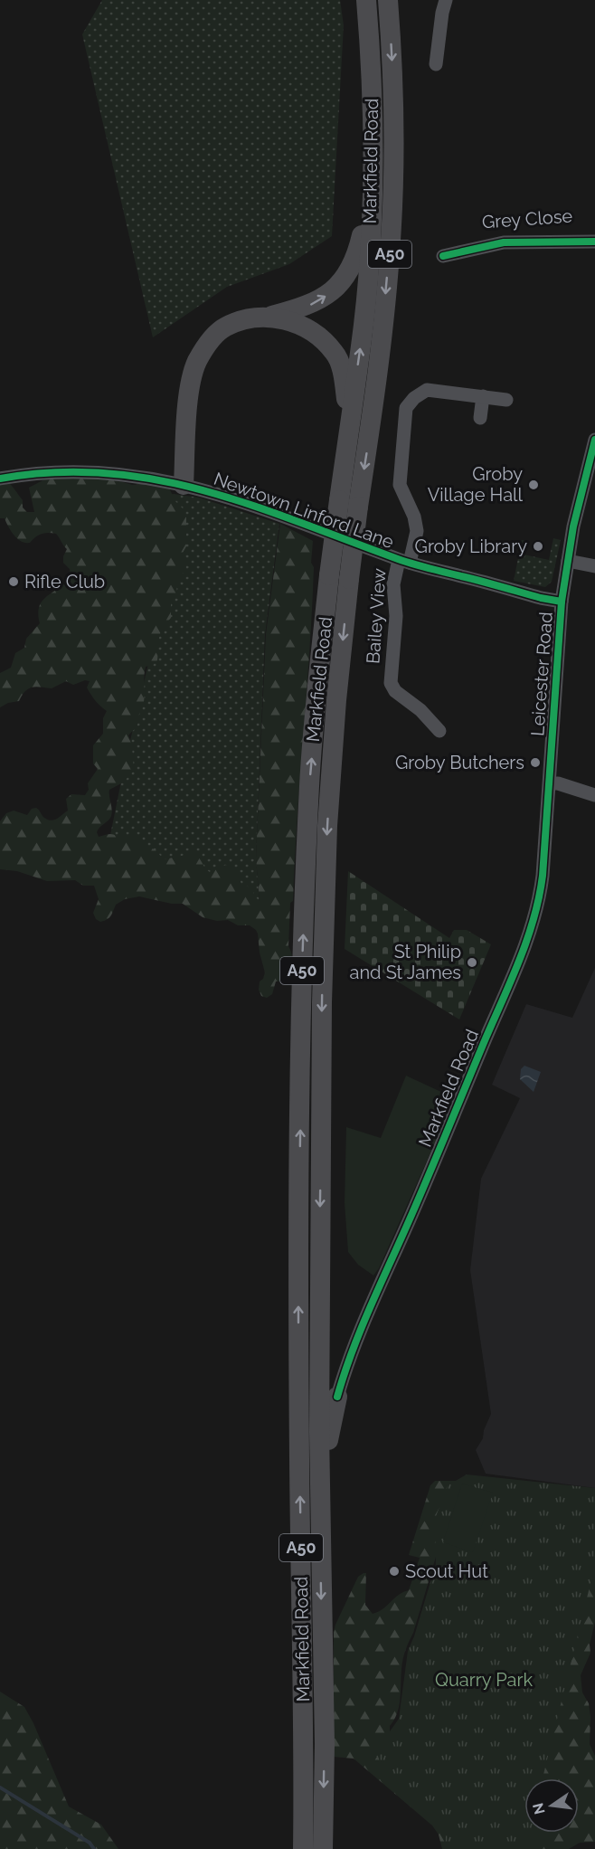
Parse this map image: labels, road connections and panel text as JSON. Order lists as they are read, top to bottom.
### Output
{
  "streets": {
    "highway": ["Markfield Road", "A50"],
    "street": [
      "Grey Close",
      "Newtown Linford Lane",
      "Bailey View",
      "Leicester Road"
    ]
  },
  "crossings": [
    ["Markfield Road", "Leicester Road"],
    ["Newtown Linford Lane", "Bailey View"],
    ["Newtown Linford Lane", "Leicester Road"]
  ],
  "parks": ["Quarry Park"],
  "places": [
    "Groby Village Hall",
    "Groby Library",
    "Rifle Club",
    "Groby Butchers",
    "St Philip and St James",
    "Scout Hut"
  ],
  "north": "left"
}
